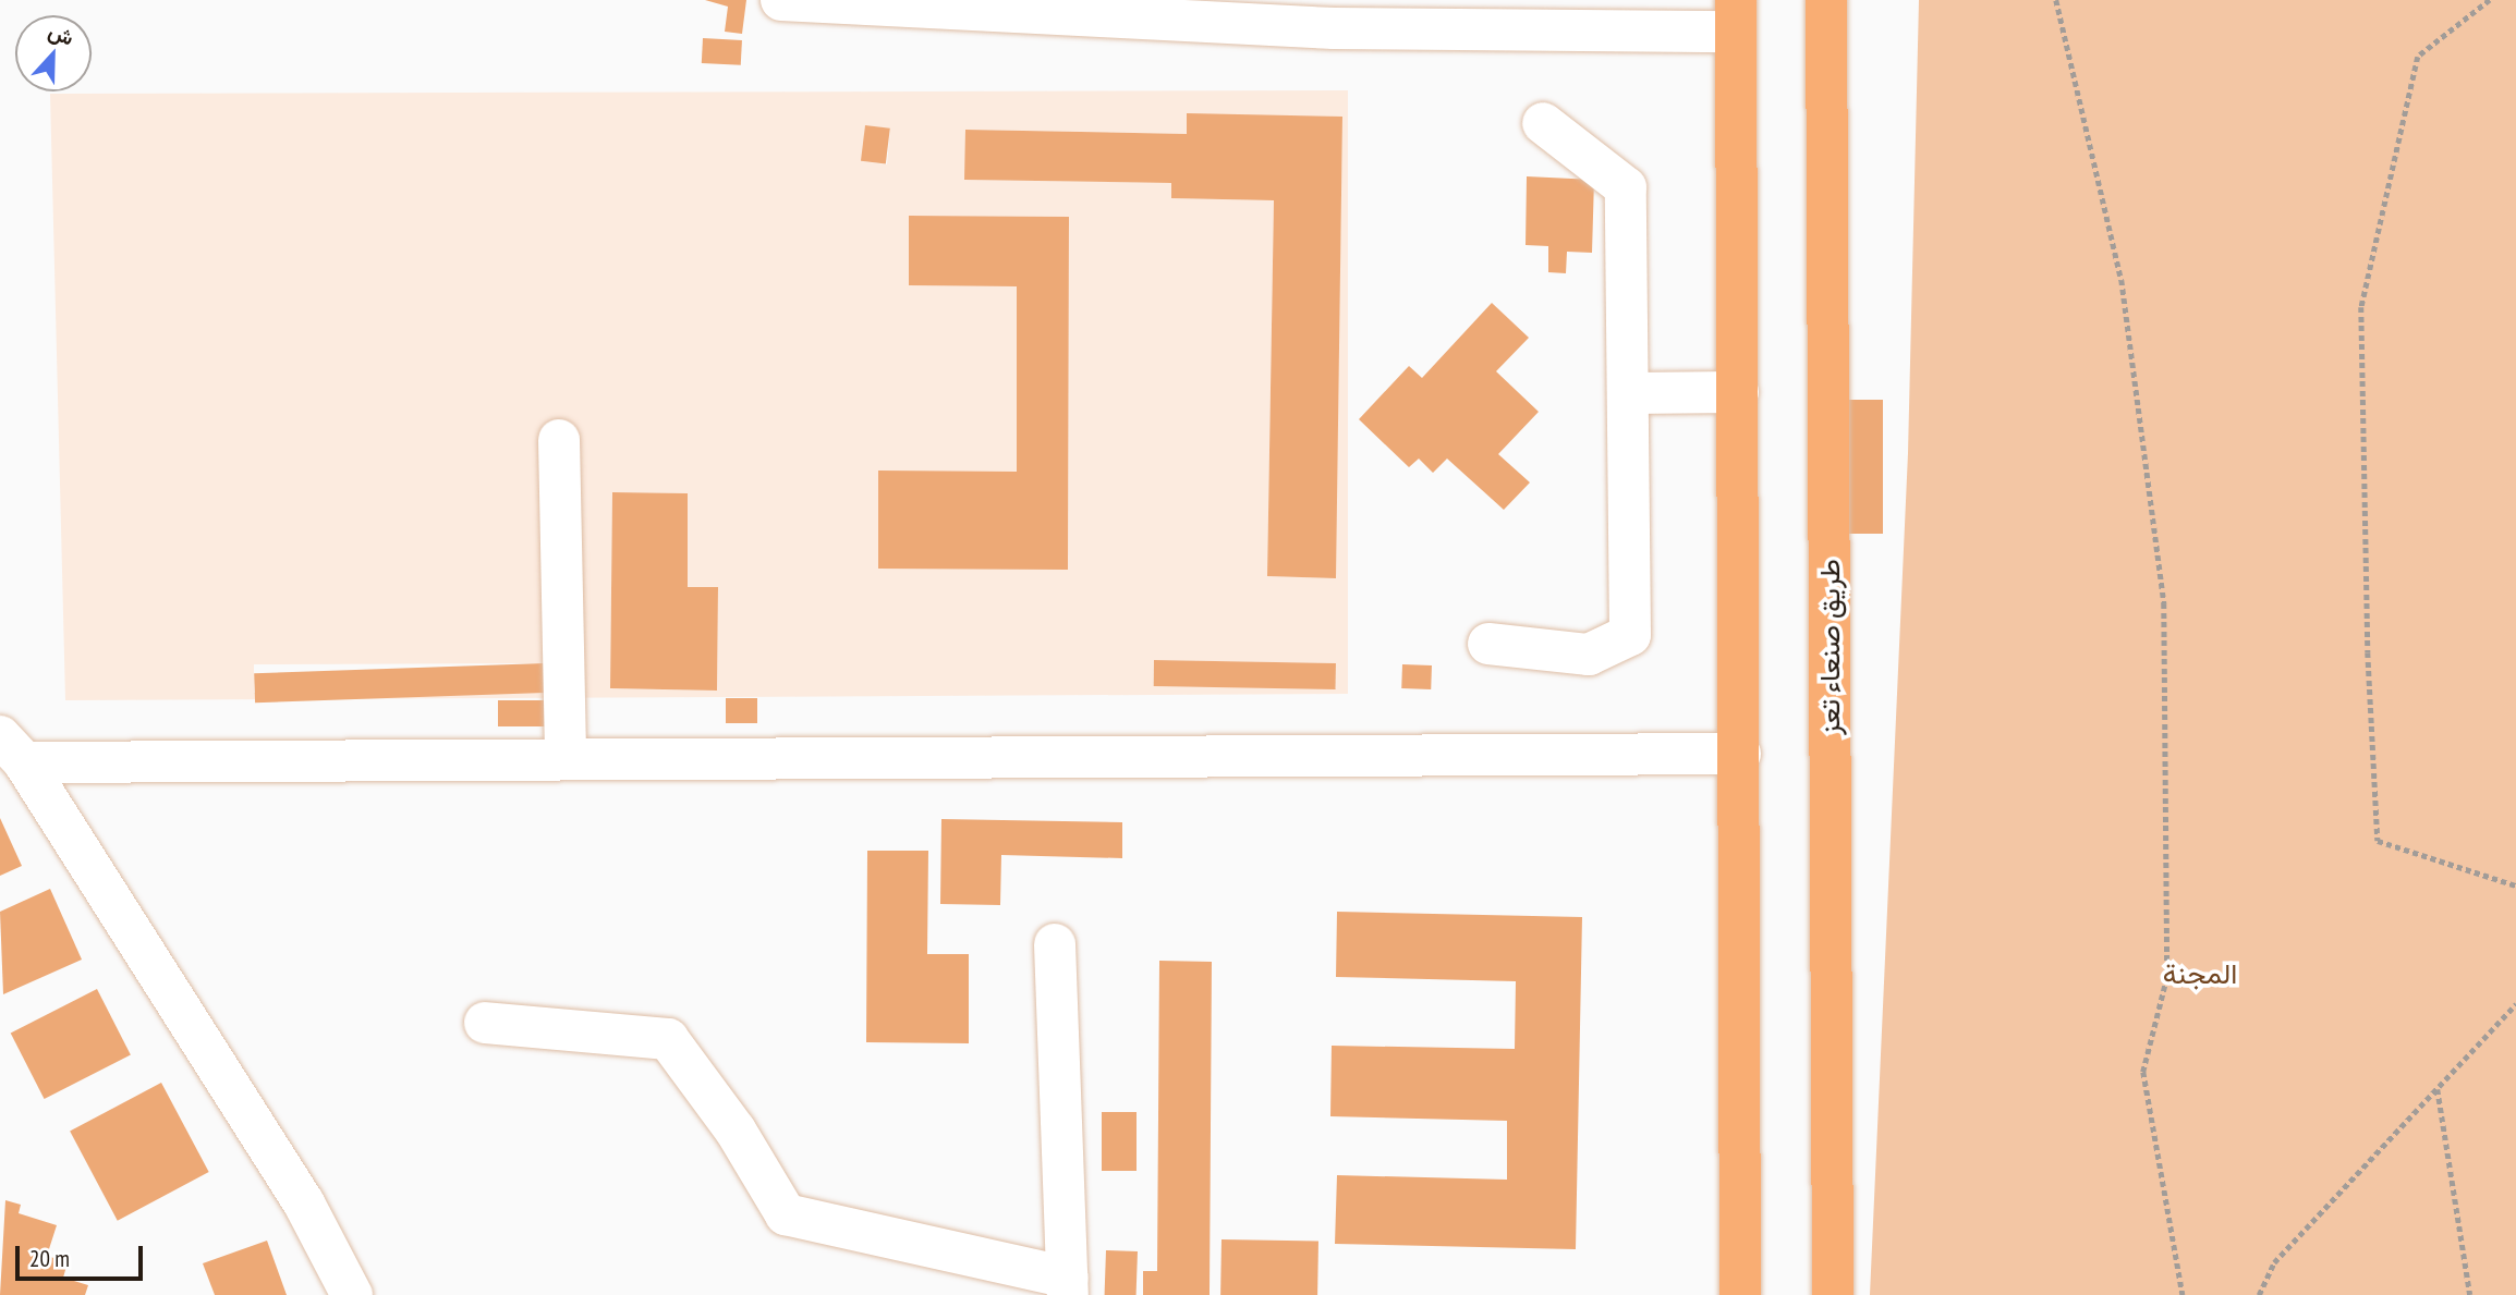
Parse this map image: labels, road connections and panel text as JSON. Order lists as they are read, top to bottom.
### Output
{
  "streets": {
    "highway": ["طريق صنعاء تعز"]
  },
  "parks": ["المجنة"],
  "scale_bar": "20 m",
  "north": "top"
}
